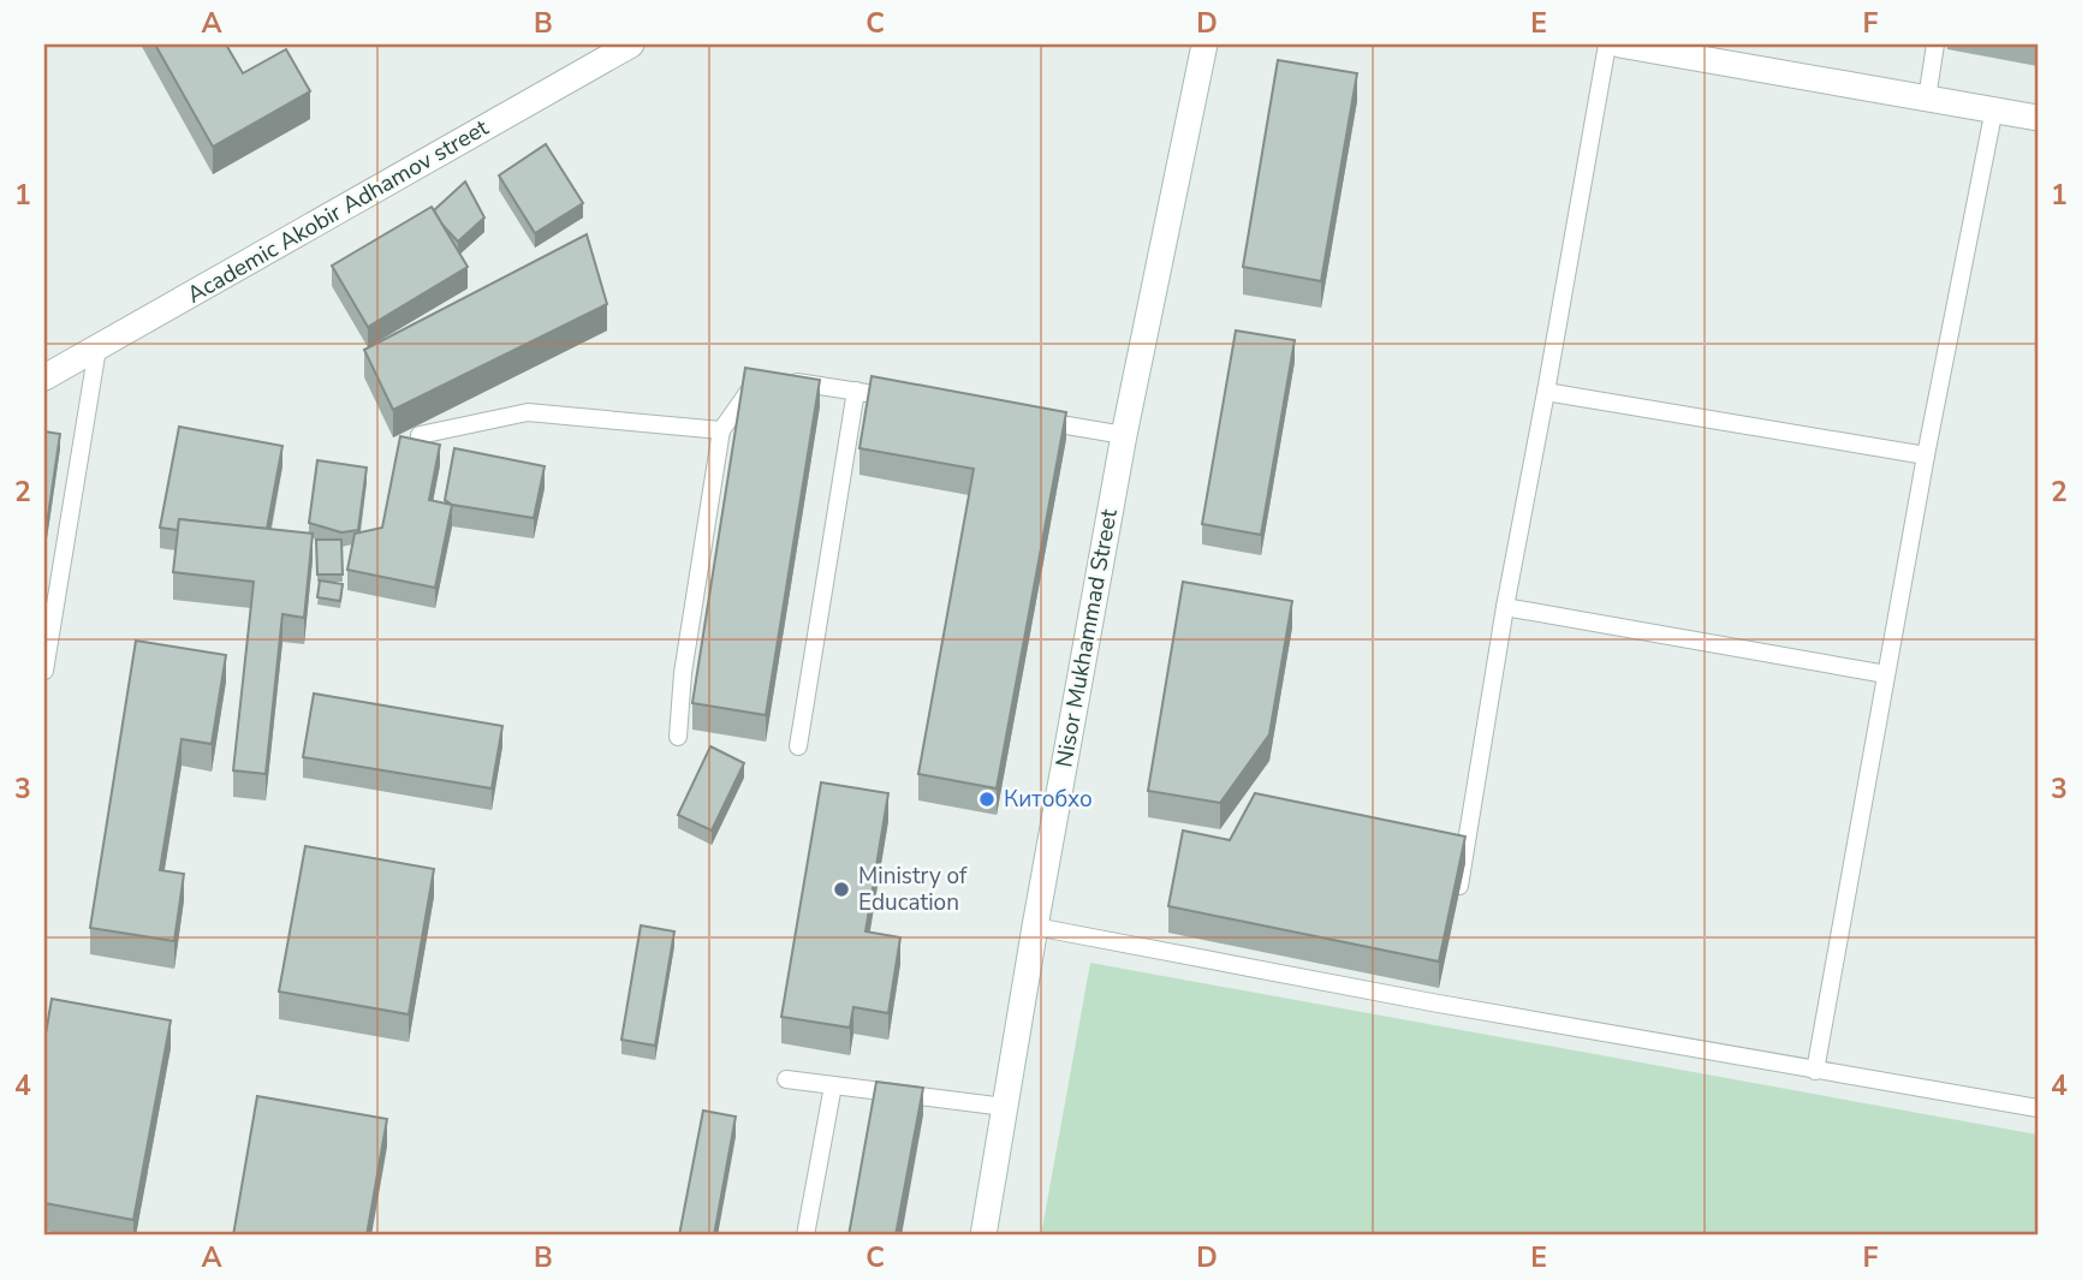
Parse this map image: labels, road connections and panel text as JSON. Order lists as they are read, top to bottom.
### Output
{
  "streets": {
    "street": ["Academic Akobir Adhamov street", "Nisor Mukhammad Street"]
  },
  "places": ["Китобхо", "Ministry of Education"],
  "grid": {
    "columns": [
      "A",
      "B",
      "C",
      "D",
      "E",
      "F"
    ],
    "rows": [
      "1",
      "2",
      "3",
      "4"
    ]
  }
}
